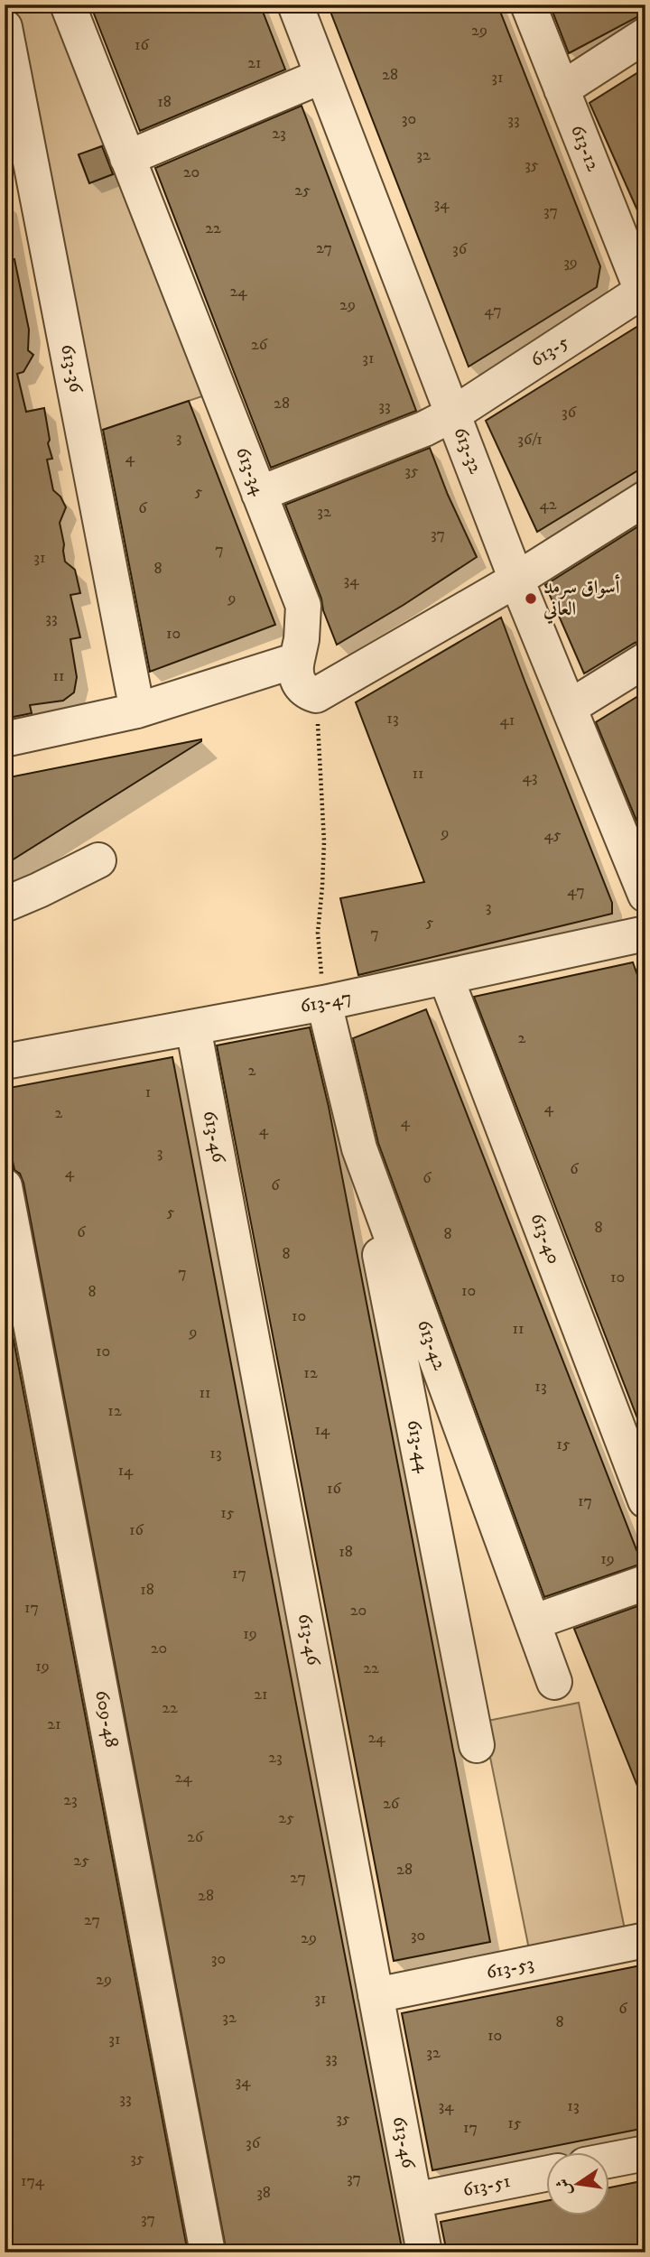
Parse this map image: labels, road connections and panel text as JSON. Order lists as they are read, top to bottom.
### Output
{
  "streets": {
    "street": [
      "613-12",
      "613-5",
      "613-36",
      "613-32",
      "613-34",
      "613-47",
      "613-46",
      "613-40",
      "613-42",
      "613-44",
      "609-48",
      "613-53",
      "613-51"
    ]
  },
  "crossings": [
    ["613-12", "613-5"],
    ["613-5", "613-32"],
    ["613-5", "613-34"],
    ["613-47", "613-46"],
    ["613-47", "613-40"],
    ["613-47", "613-42"],
    ["613-46", "613-53"],
    ["613-46", "613-51"],
    ["613-42", "613-44"]
  ],
  "places": ["أسواق سرمد العاني"],
  "house_numbers": [
    "29",
    "16",
    "21",
    "28",
    "31",
    "18",
    "30",
    "33",
    "23",
    "32",
    "35",
    "20",
    "25",
    "34",
    "37",
    "22",
    "27",
    "36",
    "39",
    "24",
    "29",
    "47",
    "26",
    "31",
    "28",
    "33",
    "36",
    "3",
    "36/1",
    "4",
    "35",
    "5",
    "42",
    "6",
    "32",
    "37",
    "7",
    "31",
    "8",
    "34",
    "9",
    "33",
    "10",
    "11",
    "13",
    "41",
    "11",
    "43",
    "9",
    "45",
    "47",
    "3",
    "5",
    "7",
    "2",
    "2",
    "1",
    "4",
    "2",
    "4",
    "4",
    "3",
    "6",
    "4",
    "6",
    "6",
    "5",
    "8",
    "6",
    "8",
    "8",
    "7",
    "10",
    "10",
    "8",
    "10",
    "11",
    "9",
    "10",
    "12",
    "13",
    "11",
    "12",
    "14",
    "15",
    "13",
    "14",
    "16",
    "17",
    "15",
    "16",
    "18",
    "19",
    "17",
    "18",
    "17",
    "20",
    "19",
    "20",
    "19",
    "22",
    "21",
    "22",
    "21",
    "24",
    "23",
    "24",
    "23",
    "26",
    "25",
    "26",
    "25",
    "28",
    "27",
    "28",
    "27",
    "30",
    "29",
    "30",
    "29",
    "31",
    "6",
    "32",
    "8",
    "10",
    "31",
    "32",
    "33",
    "34",
    "33",
    "34",
    "13",
    "35",
    "15",
    "17",
    "36",
    "35",
    "37",
    "174",
    "38",
    "37"
  ],
  "north": "left"
}
